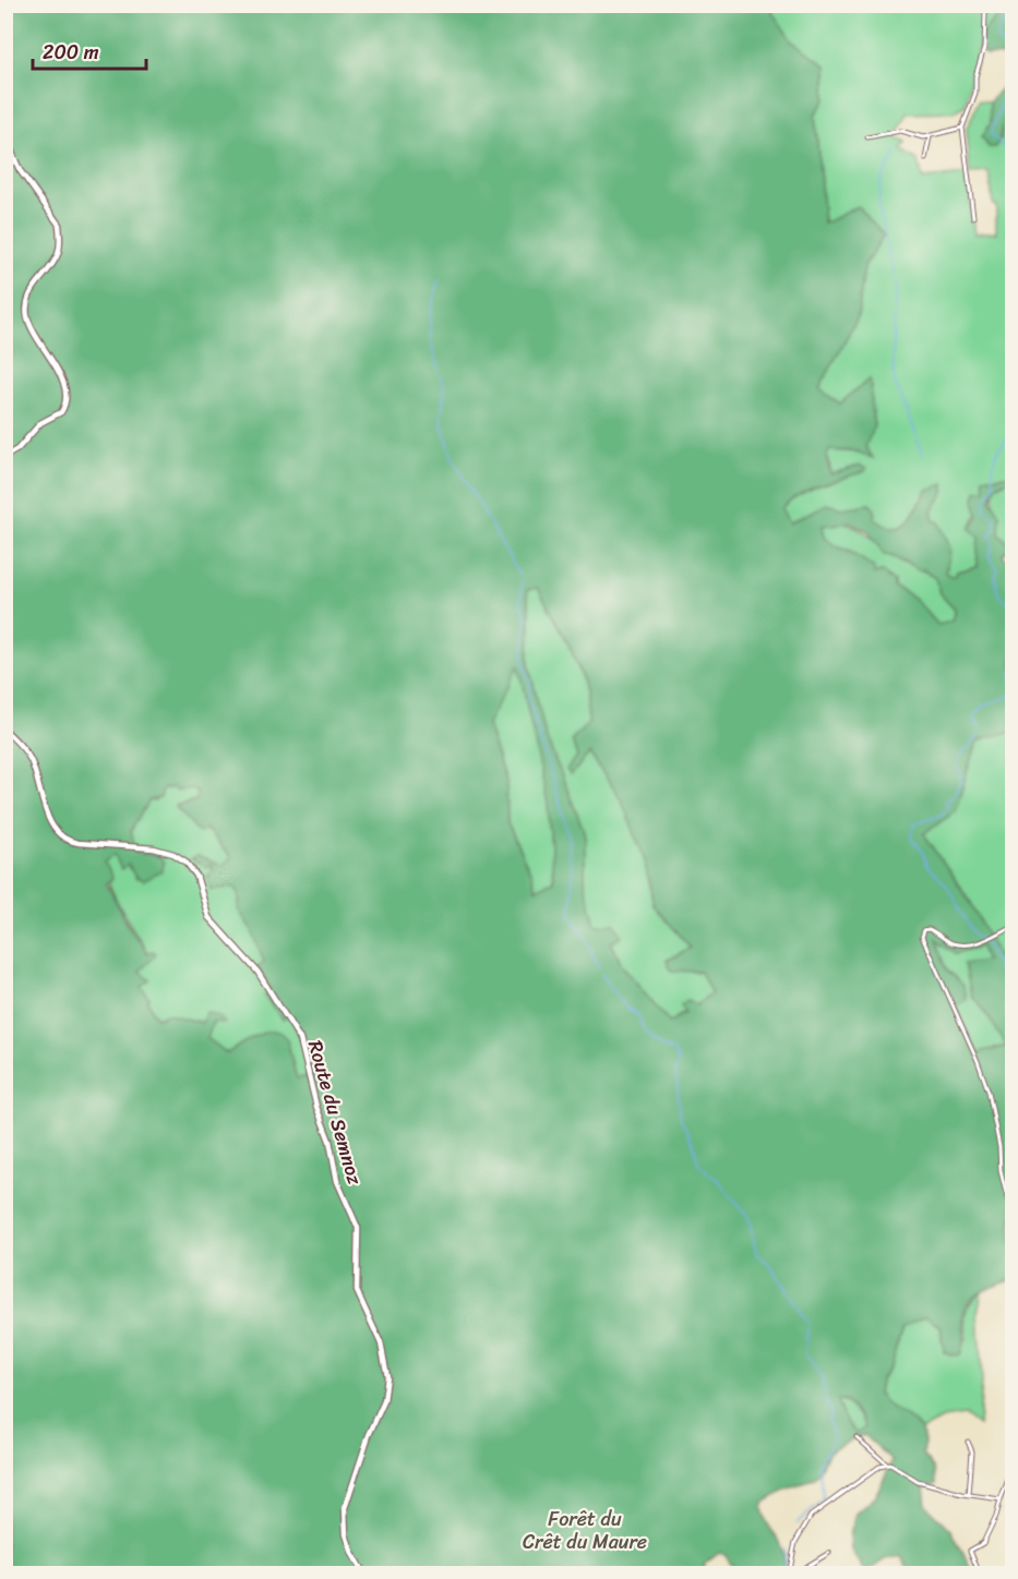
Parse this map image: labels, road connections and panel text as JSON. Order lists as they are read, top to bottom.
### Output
{
  "streets": {
    "main road": ["Route du Semnoz"]
  },
  "parks": ["Forêt du Crêt du Maure"],
  "scale_bar": "200 m"
}
